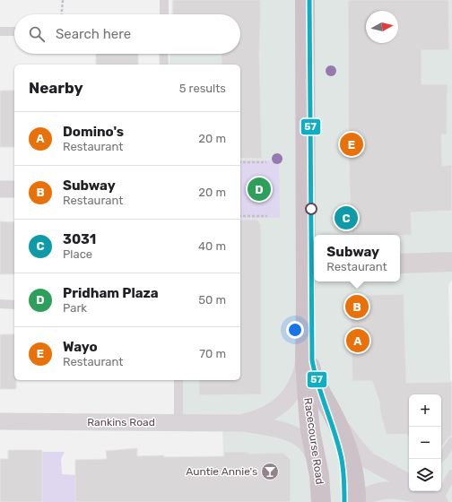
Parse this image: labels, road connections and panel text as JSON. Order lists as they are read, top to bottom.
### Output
{
  "streets": {
    "highway": ["Racecourse Road"],
    "street": ["Rankins Road"]
  },
  "crossings": [
    ["Rankins Road", "Racecourse Road"]
  ],
  "places": {
    "bar": ["Auntie Annie's"]
  },
  "lines": ["transit line 57"],
  "north": "right",
  "page": {
    "search": "Search here",
    "heading": ["Nearby", "5 results"],
    "list": [
      {
        "mark": "A",
        "name": "Domino's",
        "note": "Restaurant",
        "value": "20 m"
      },
      {
        "mark": "B",
        "name": "Subway",
        "note": "Restaurant",
        "value": "20 m"
      },
      {
        "mark": "C",
        "name": "3031",
        "note": "Place",
        "value": "40 m"
      },
      {
        "mark": "D",
        "name": "Pridham Plaza",
        "note": "Park",
        "value": "50 m"
      },
      {
        "mark": "E",
        "name": "Wayo",
        "note": "Restaurant",
        "value": "70 m"
      }
    ],
    "pins": [
      "E",
      "D",
      "C",
      "B",
      "A"
    ],
    "popup": ["Subway", "Restaurant"],
    "map_buttons": ["+", "−"]
  }
}
